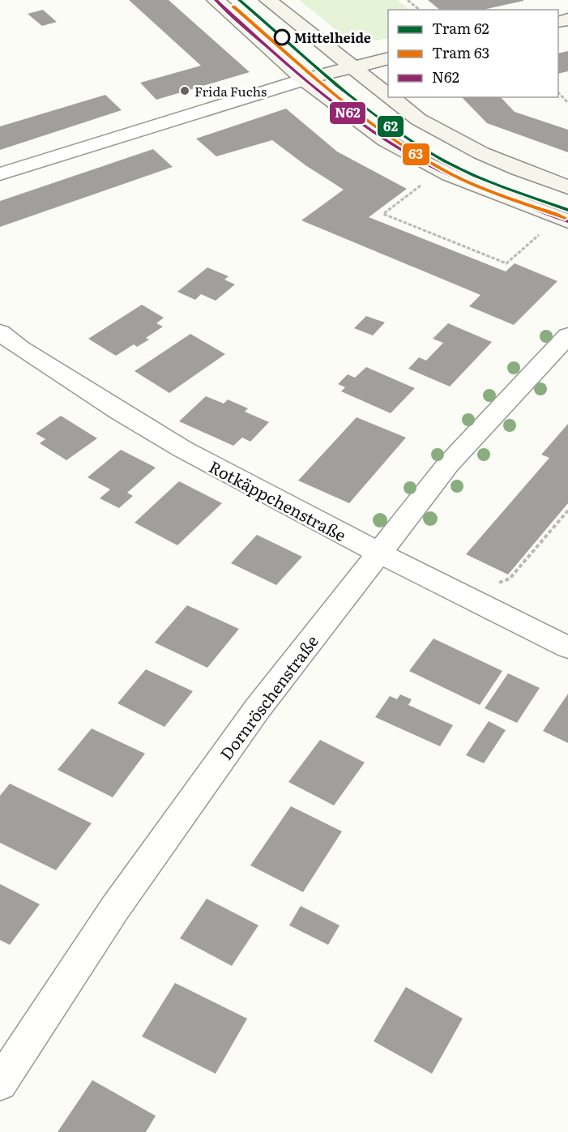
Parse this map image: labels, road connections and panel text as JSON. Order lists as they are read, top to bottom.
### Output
{
  "streets": {
    "street": ["Rotkäppchenstraße", "Dornröschenstraße"]
  },
  "crossings": [
    ["Rotkäppchenstraße", "Dornröschenstraße"]
  ],
  "places": ["Mittelheide", "Frida Fuchs"],
  "lines": ["tram line 62", "transit line N62", "tram line 63"],
  "legend": ["Tram 62", "Tram 63", "N62"]
}
